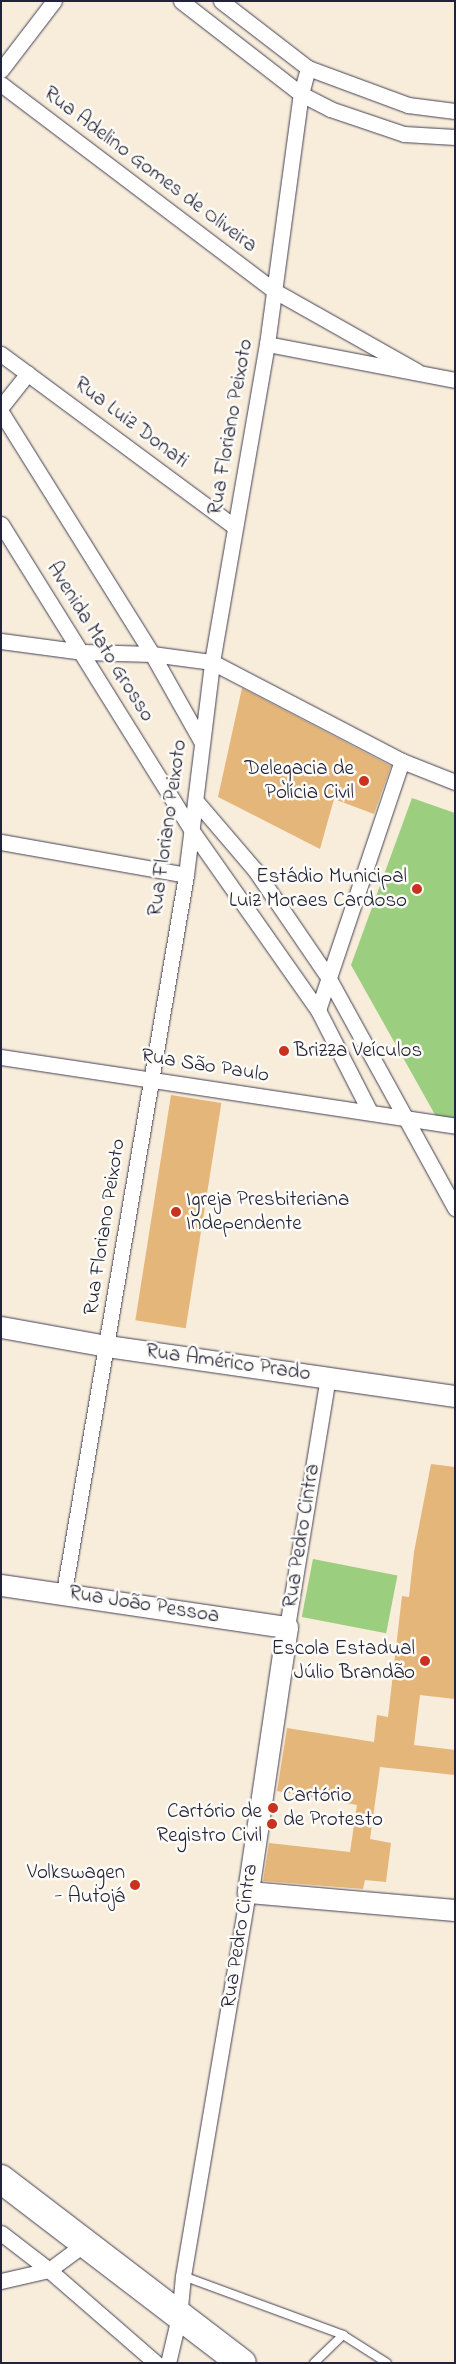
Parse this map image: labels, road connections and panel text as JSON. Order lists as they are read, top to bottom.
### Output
{
  "streets": {
    "street": [
      "Rua Adelino Gomes de Oliveira",
      "Rua Luiz Donati",
      "Rua Floriano Peixoto",
      "Avenida Mato Grosso",
      "Rua São Paulo",
      "Rua Américo Prado",
      "Rua Pedro Cintra",
      "Rua João Pessoa"
    ]
  },
  "crossings": [
    ["Rua Adelino Gomes de Oliveira", "Rua Floriano Peixoto"],
    ["Rua Luiz Donati", "Rua Floriano Peixoto"],
    ["Rua Floriano Peixoto", "Avenida Mato Grosso"],
    ["Rua Floriano Peixoto", "Rua São Paulo"],
    ["Rua Floriano Peixoto", "Rua Américo Prado"],
    ["Rua Floriano Peixoto", "Rua João Pessoa"],
    ["Avenida Mato Grosso", "Rua São Paulo"],
    ["Rua Américo Prado", "Rua Pedro Cintra"],
    ["Rua Pedro Cintra", "Rua João Pessoa"]
  ],
  "places": [
    "Delegacia de Polícia Civil",
    "Estádio Municipal Luiz Moraes Cardoso",
    "Brizza Veículos",
    "Igreja Presbiteriana Independente",
    "Escola Estadual Júlio Brandão",
    "Cartório de Protesto",
    "Cartório de Registro Civil",
    "Volkswagen - Autojá"
  ]
}
